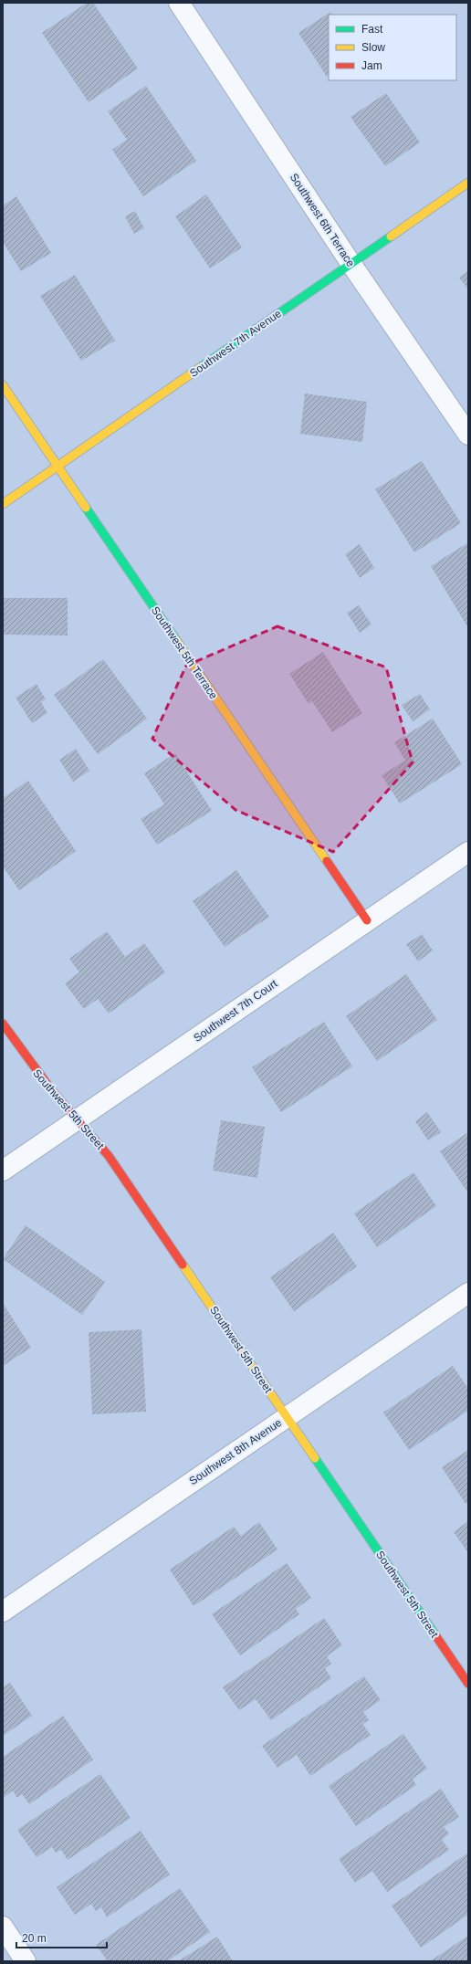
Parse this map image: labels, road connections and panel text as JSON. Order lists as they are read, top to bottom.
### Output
{
  "streets": {
    "street": [
      "Southwest 6th Terrace",
      "Southwest 7th Avenue",
      "Southwest 5th Terrace",
      "Southwest 7th Court",
      "Southwest 5th Street",
      "Southwest 8th Avenue"
    ]
  },
  "crossings": [
    ["Southwest 6th Terrace", "Southwest 7th Avenue"],
    ["Southwest 7th Avenue", "Southwest 5th Terrace"],
    ["Southwest 5th Terrace", "Southwest 7th Court"],
    ["Southwest 7th Court", "Southwest 5th Street"],
    ["Southwest 5th Street", "Southwest 8th Avenue"]
  ],
  "legend": ["Fast", "Slow", "Jam"],
  "scale_bar": "20 m"
}
